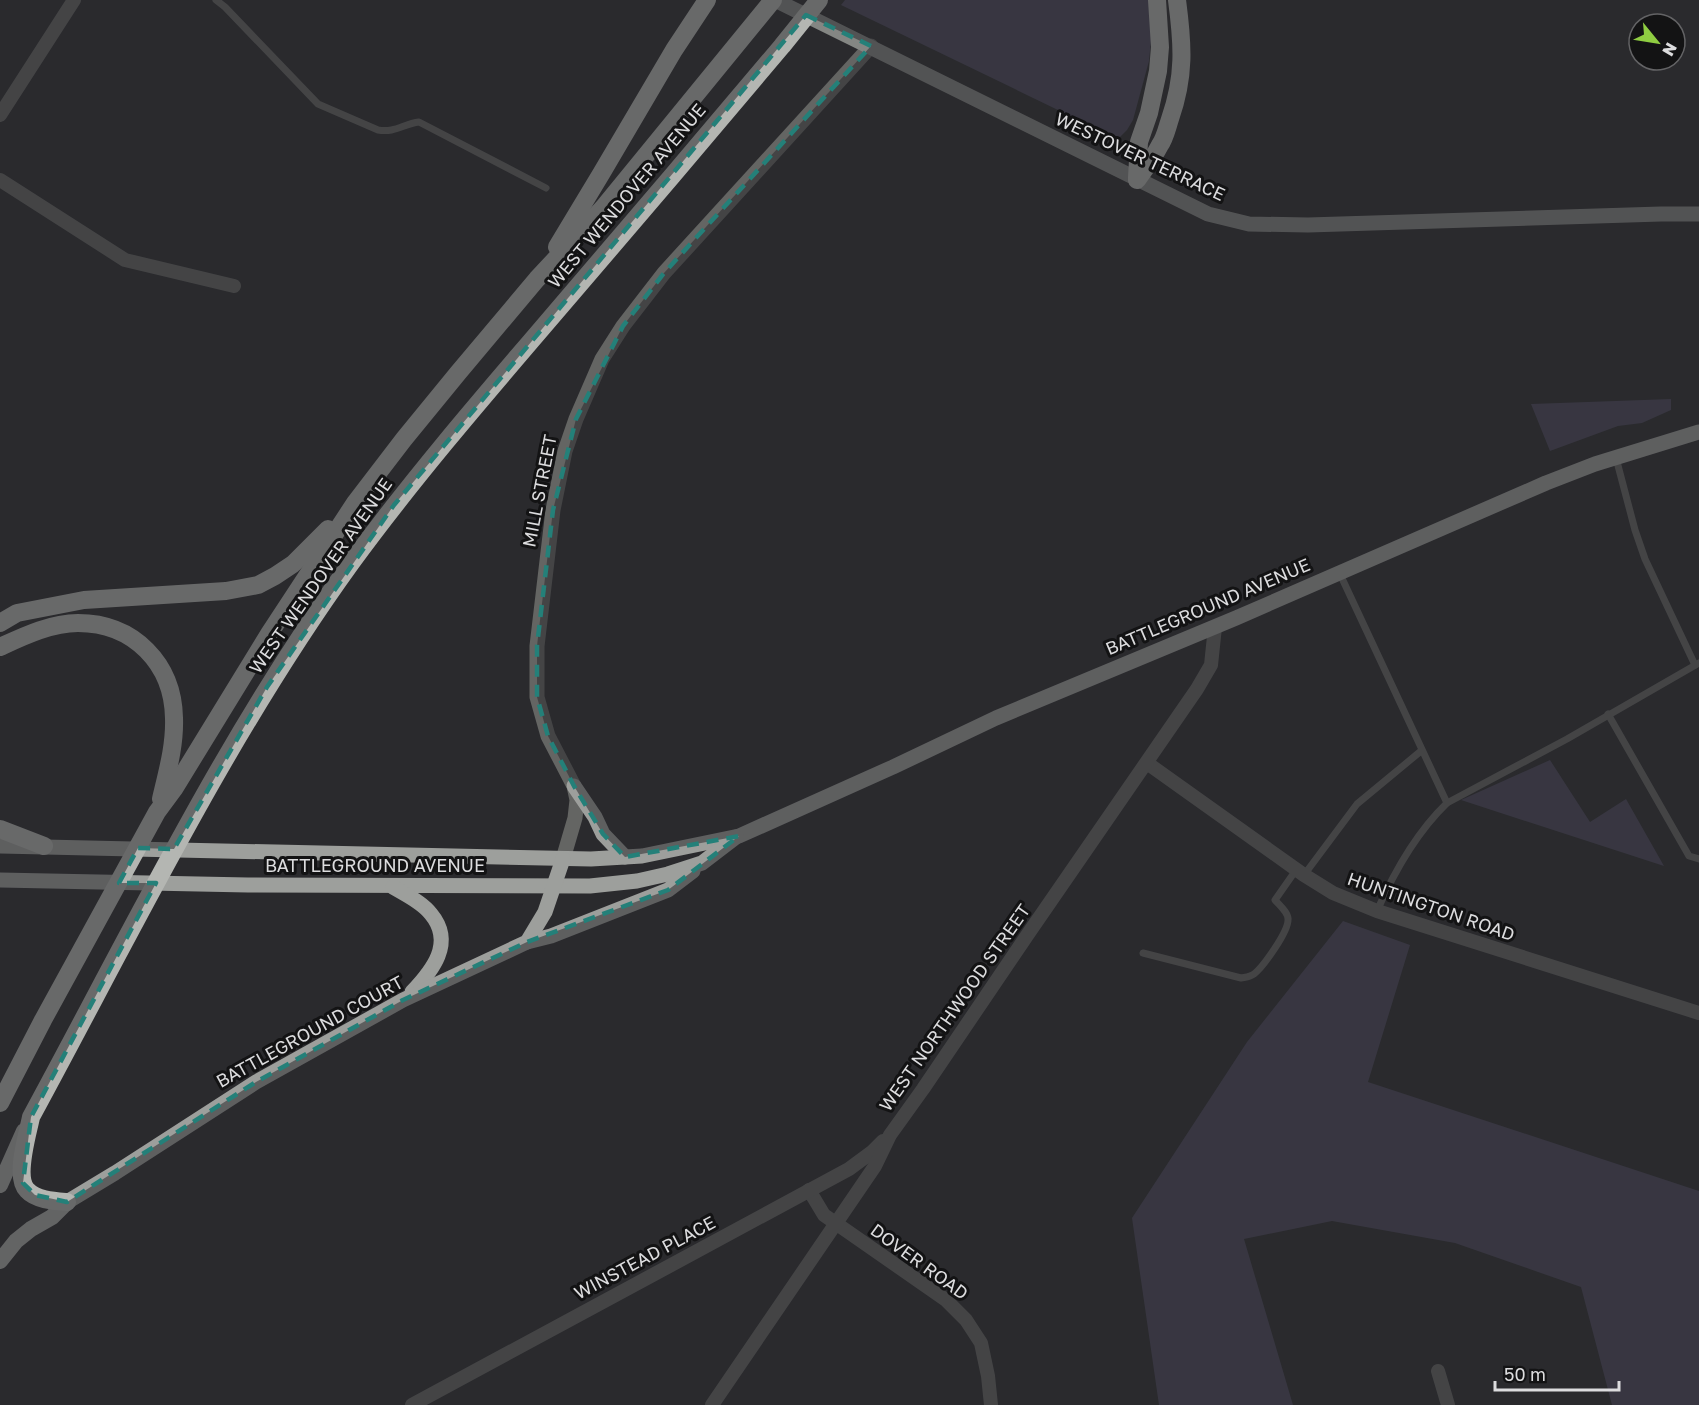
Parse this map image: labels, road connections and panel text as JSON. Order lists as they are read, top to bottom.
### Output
{
  "streets": {
    "highway": ["WEST WENDOVER AVENUE"],
    "main road": ["WESTOVER TERRACE", "BATTLEGROUND AVENUE", "BATTLEGROUND COURT"],
    "street": [
      "MILL STREET",
      "HUNTINGTON ROAD",
      "WEST NORTHWOOD STREET",
      "WINSTEAD PLACE",
      "DOVER ROAD"
    ]
  },
  "crossings": [
    ["WESTOVER TERRACE", "WEST WENDOVER AVENUE"],
    ["WESTOVER TERRACE", "MILL STREET"],
    ["MILL STREET", "BATTLEGROUND AVENUE"],
    ["BATTLEGROUND AVENUE", "WEST NORTHWOOD STREET"],
    ["BATTLEGROUND AVENUE", "BATTLEGROUND COURT"],
    ["HUNTINGTON ROAD", "WEST NORTHWOOD STREET"],
    ["WEST NORTHWOOD STREET", "WINSTEAD PLACE"],
    ["WEST NORTHWOOD STREET", "DOVER ROAD"],
    ["WINSTEAD PLACE", "DOVER ROAD"]
  ],
  "scale_bar": "50 m",
  "north": "bottom right"
}
